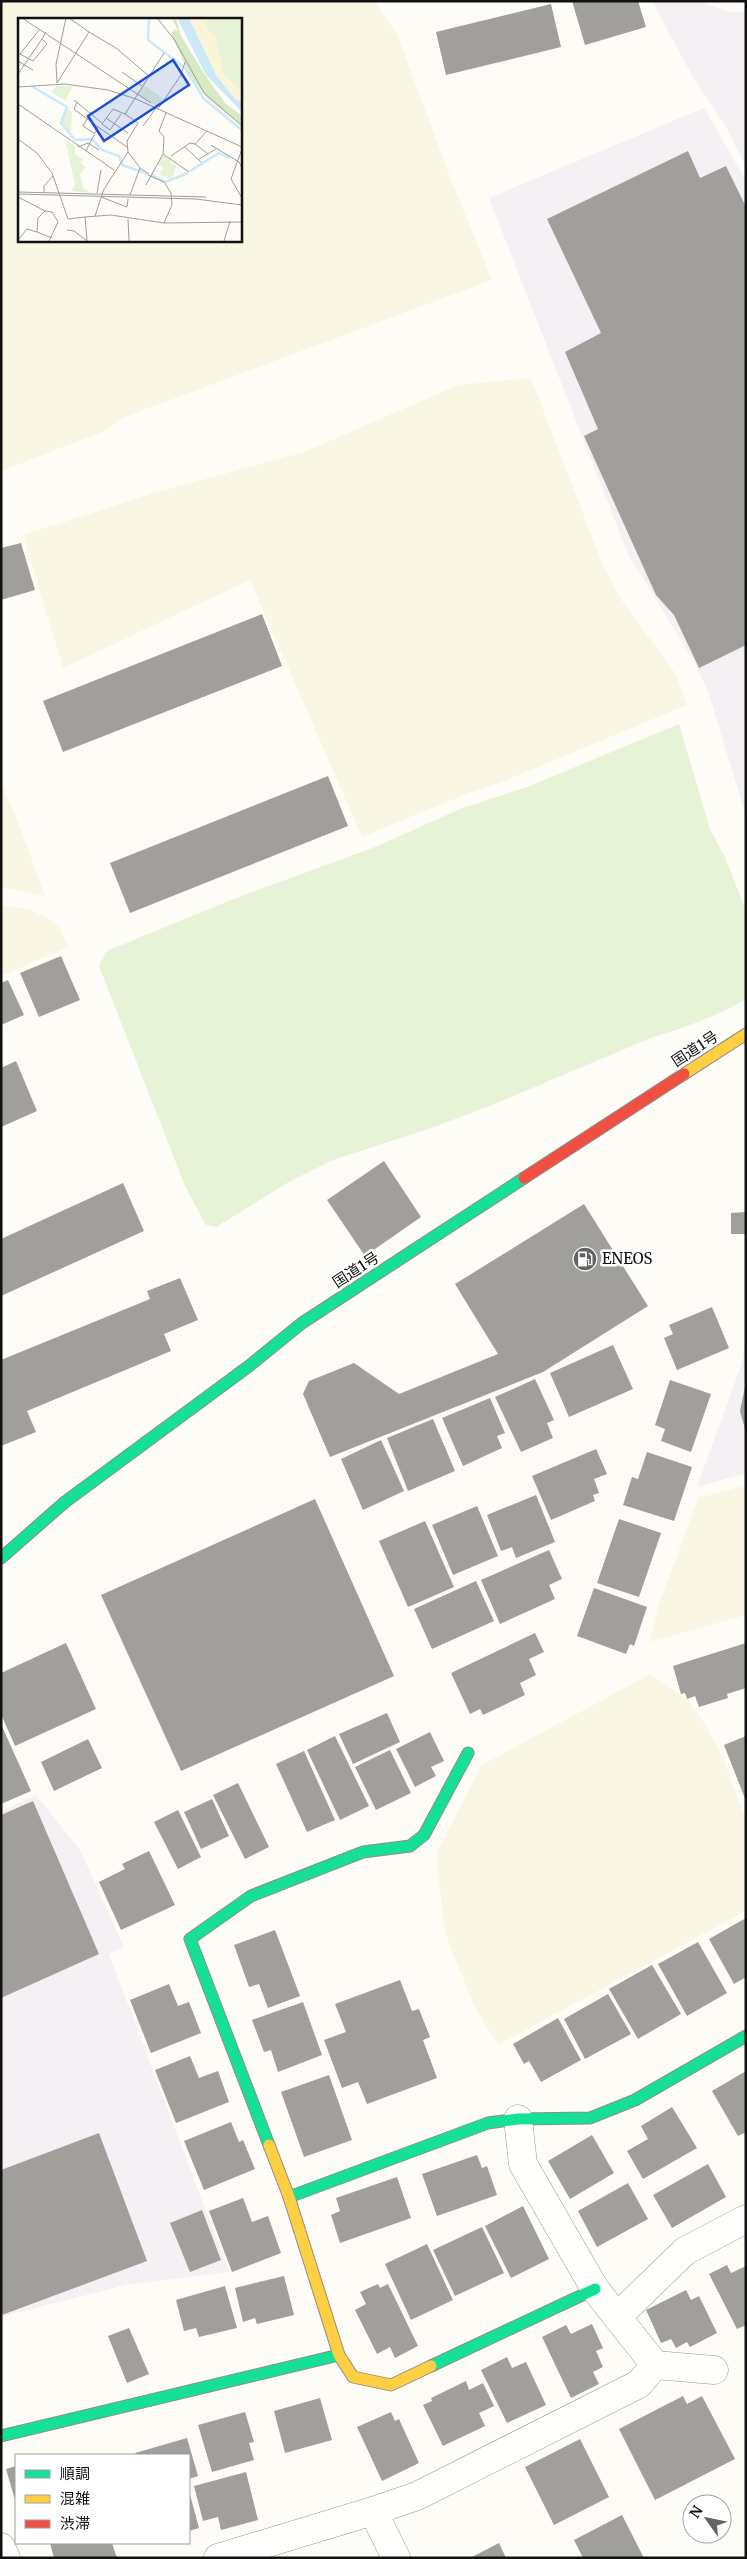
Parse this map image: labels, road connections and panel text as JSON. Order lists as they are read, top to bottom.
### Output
{
  "streets": {
    "main road": ["国道1号"]
  },
  "places": {
    "fuel station": ["ENEOS"]
  },
  "legend": ["順調", "混雑", "渋滞"],
  "north": "top left"
}
